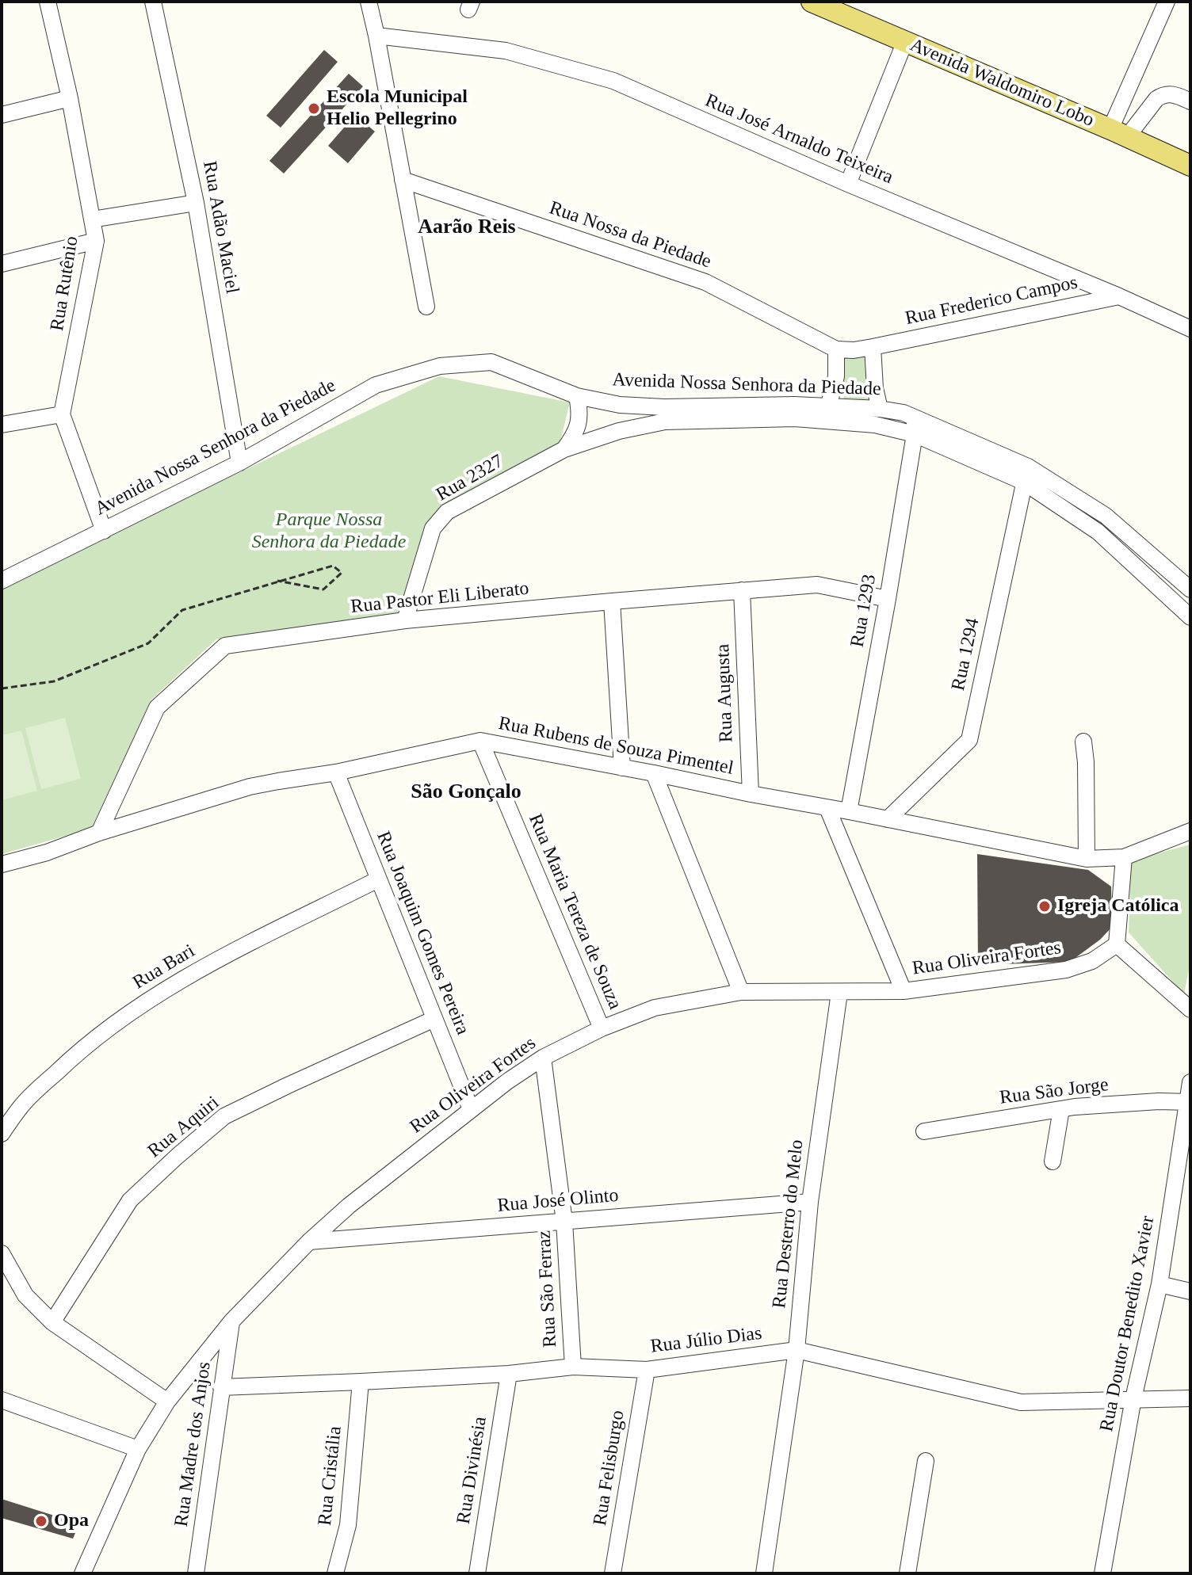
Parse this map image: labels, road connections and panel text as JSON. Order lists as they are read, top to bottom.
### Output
{
  "streets": {
    "main road": ["Avenida Waldomiro Lobo"],
    "street": [
      "Rua José Arnaldo Teixeira",
      "Rua Adão Maciel",
      "Rua Nossa da Piedade",
      "Rua Rutênio",
      "Rua Frederico Campos",
      "Avenida Nossa Senhora da Piedade",
      "Rua 2327",
      "Rua Pastor Eli Liberato",
      "Rua 1293",
      "Rua 1294",
      "Rua Augusta",
      "Rua Rubens de Souza Pimentel",
      "Rua Maria Tereza de Souza",
      "Rua Joaquim Gomes Pereira",
      "Rua Oliveira Fortes",
      "Rua Bari",
      "Rua São Jorge",
      "Rua Aquiri",
      "Rua José Olinto",
      "Rua Desterro do Melo",
      "Rua São Ferraz",
      "Rua Doutor Benedito Xavier",
      "Rua Júlio Dias",
      "Rua Madre dos Anjos",
      "Rua Felisburgo",
      "Rua Divinésia",
      "Rua Cristália"
    ]
  },
  "crossings": [
    ["Rua José Arnaldo Teixeira", "Rua Frederico Campos"],
    ["Rua Adão Maciel", "Avenida Nossa Senhora da Piedade"],
    ["Avenida Nossa Senhora da Piedade", "Rua 2327"],
    ["Avenida Nossa Senhora da Piedade", "Rua 1293"],
    ["Avenida Nossa Senhora da Piedade", "Rua 1294"],
    ["Rua 2327", "Rua Pastor Eli Liberato"],
    ["Rua Pastor Eli Liberato", "Rua 1293"],
    ["Rua Pastor Eli Liberato", "Rua Augusta"],
    ["Rua Pastor Eli Liberato", "Rua Rubens de Souza Pimentel"],
    ["Rua 1293", "Rua Rubens de Souza Pimentel"],
    ["Rua 1294", "Rua Rubens de Souza Pimentel"],
    ["Rua Augusta", "Rua Rubens de Souza Pimentel"],
    ["Rua Rubens de Souza Pimentel", "Rua Maria Tereza de Souza"],
    ["Rua Rubens de Souza Pimentel", "Rua Joaquim Gomes Pereira"],
    ["Rua Maria Tereza de Souza", "Rua Oliveira Fortes"],
    ["Rua Joaquim Gomes Pereira", "Rua Oliveira Fortes"],
    ["Rua Joaquim Gomes Pereira", "Rua Bari"],
    ["Rua Joaquim Gomes Pereira", "Rua Aquiri"],
    ["Rua Oliveira Fortes", "Rua José Olinto"],
    ["Rua Oliveira Fortes", "Rua Desterro do Melo"],
    ["Rua Oliveira Fortes", "Rua São Ferraz"],
    ["Rua Oliveira Fortes", "Rua Madre dos Anjos"],
    ["Rua São Jorge", "Rua Doutor Benedito Xavier"],
    ["Rua José Olinto", "Rua Desterro do Melo"],
    ["Rua José Olinto", "Rua São Ferraz"],
    ["Rua Desterro do Melo", "Rua Júlio Dias"],
    ["Rua São Ferraz", "Rua Júlio Dias"],
    ["Rua Doutor Benedito Xavier", "Rua Júlio Dias"],
    ["Rua Júlio Dias", "Rua Madre dos Anjos"],
    ["Rua Júlio Dias", "Rua Felisburgo"],
    ["Rua Júlio Dias", "Rua Divinésia"],
    ["Rua Júlio Dias", "Rua Cristália"]
  ],
  "districts": ["Aarão Reis", "São Gonçalo"],
  "parks": ["Parque Nossa Senhora da Piedade"],
  "places": ["Escola Municipal Helio Pellegrino", "Igreja Católica", "Opa"]
}
